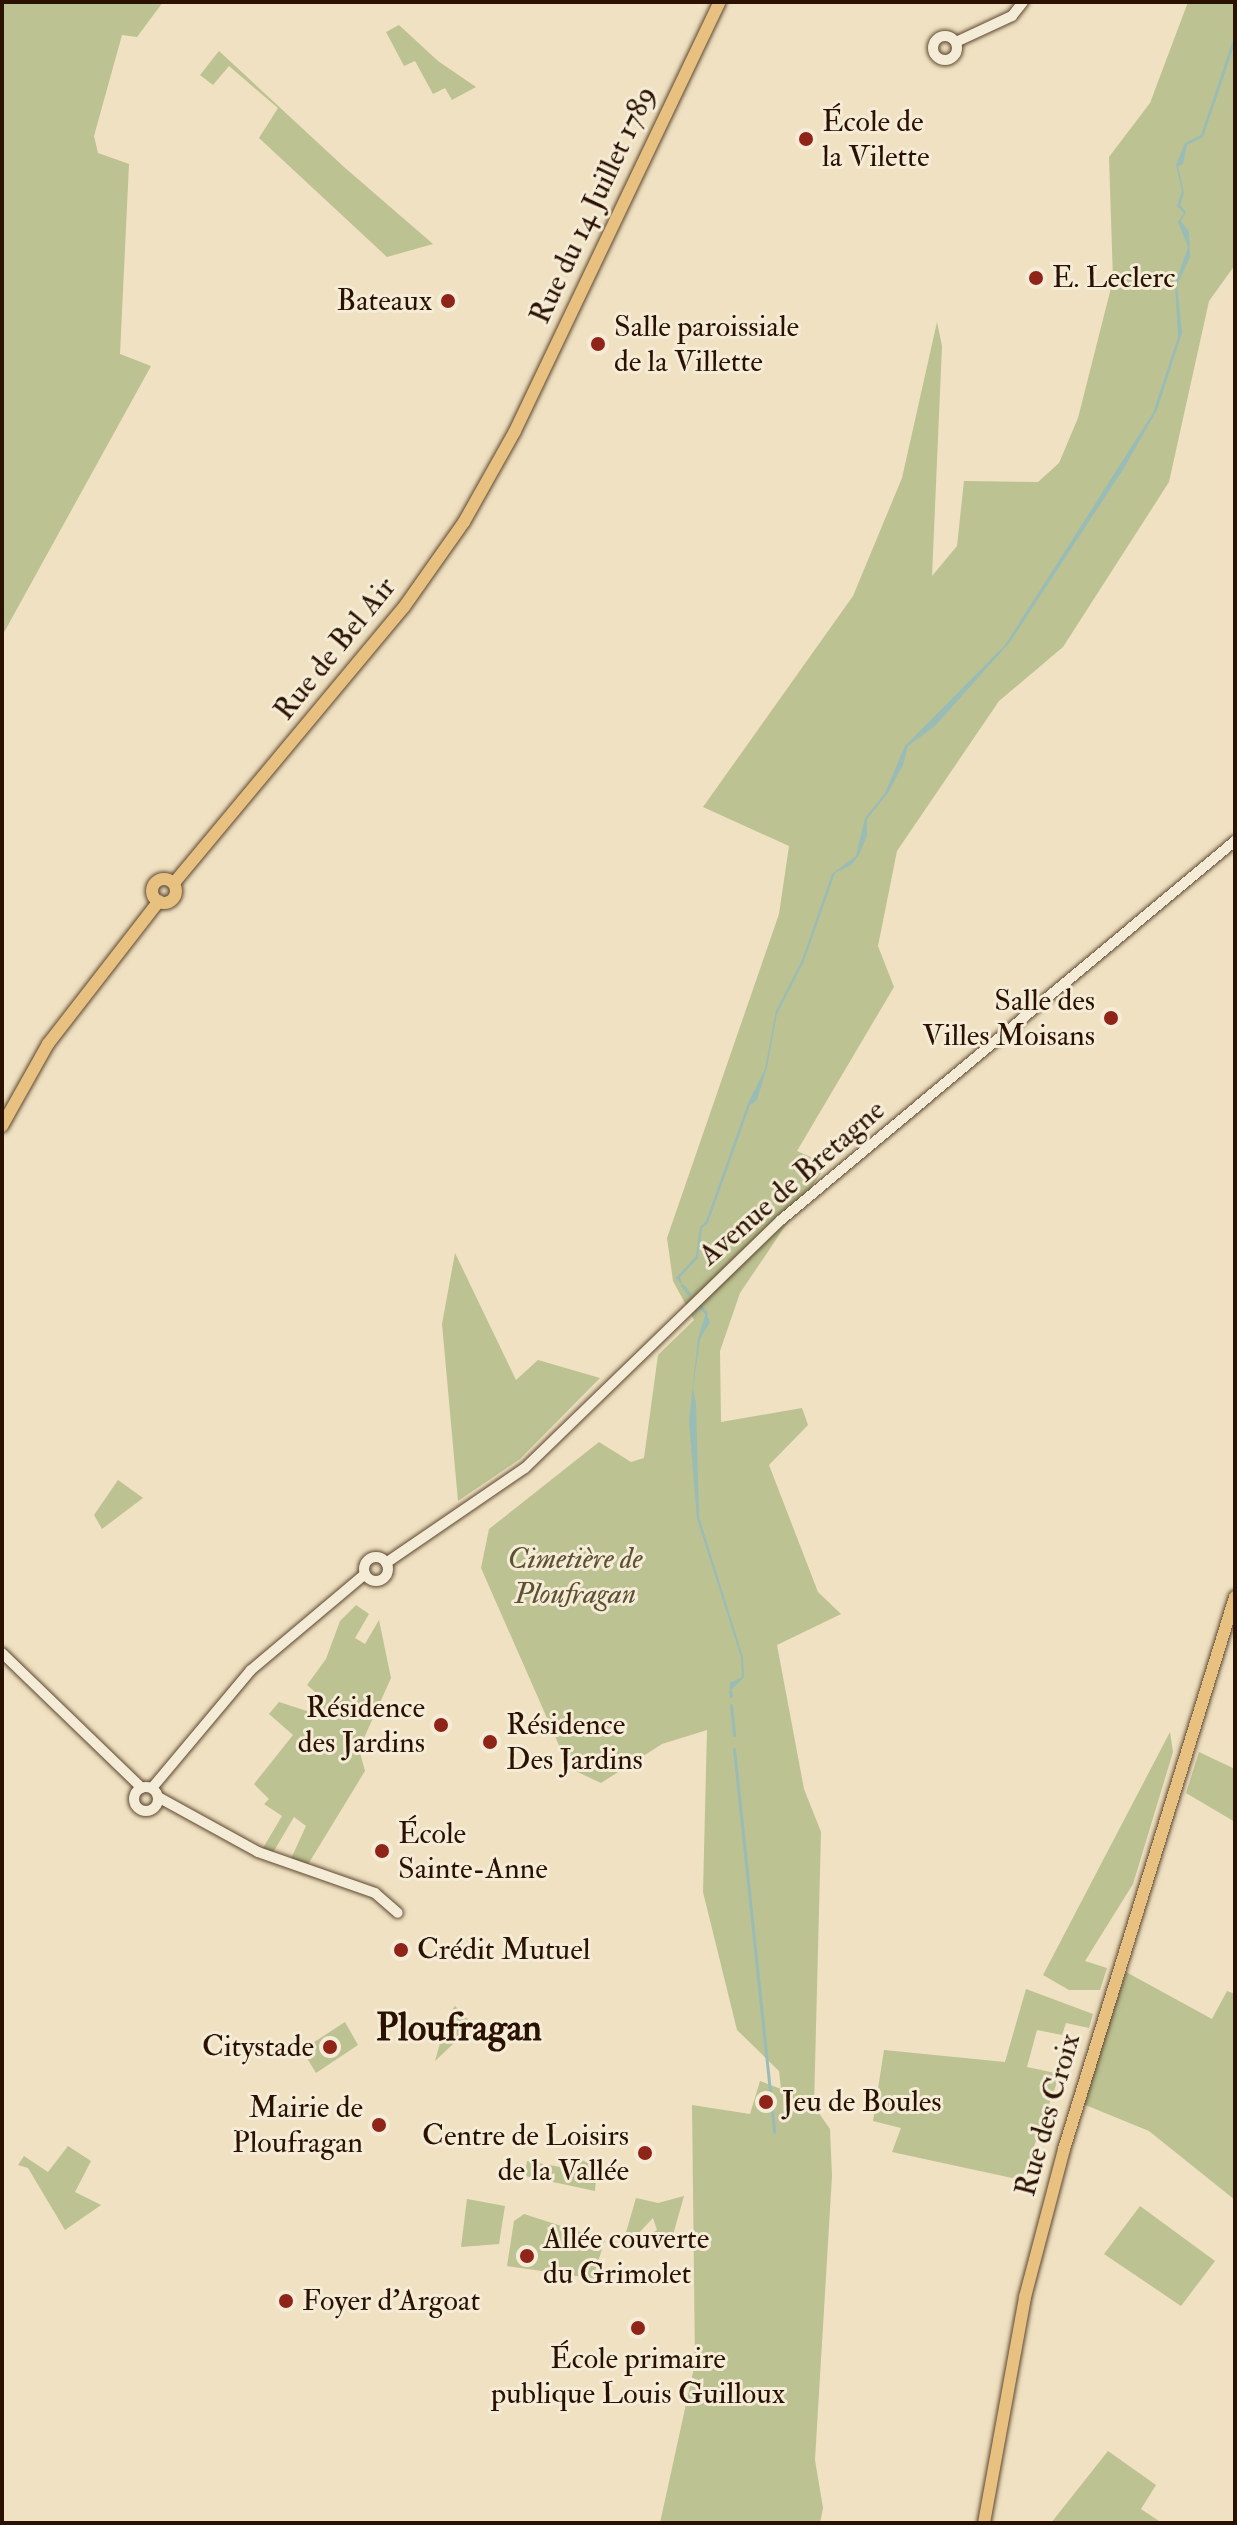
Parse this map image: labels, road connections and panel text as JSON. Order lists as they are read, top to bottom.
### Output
{
  "streets": {
    "main road": ["Rue du 14 Juillet 1789", "Rue de Bel Air", "Rue des Croix"],
    "street": ["Avenue de Bretagne"]
  },
  "crossings": [
    ["Rue du 14 Juillet 1789", "Rue de Bel Air"]
  ],
  "districts": ["Ploufragan"],
  "parks": ["Cimetière de Ploufragan"],
  "places": [
    "École de la Vilette",
    "E. Leclerc",
    "Bateaux",
    "Salle paroissiale de la Villette",
    "Salle des Villes Moisans",
    "Résidence des Jardins",
    "Résidence Des Jardins",
    "École Sainte-Anne",
    "Crédit Mutuel",
    "Citystade",
    "Jeu de Boules",
    "Mairie de Ploufragan",
    "Centre de Loisirs de la Vallée",
    "Allée couverte du Grimolet",
    "Foyer d'Argoat",
    "École primaire publique Louis Guilloux"
  ]
}
